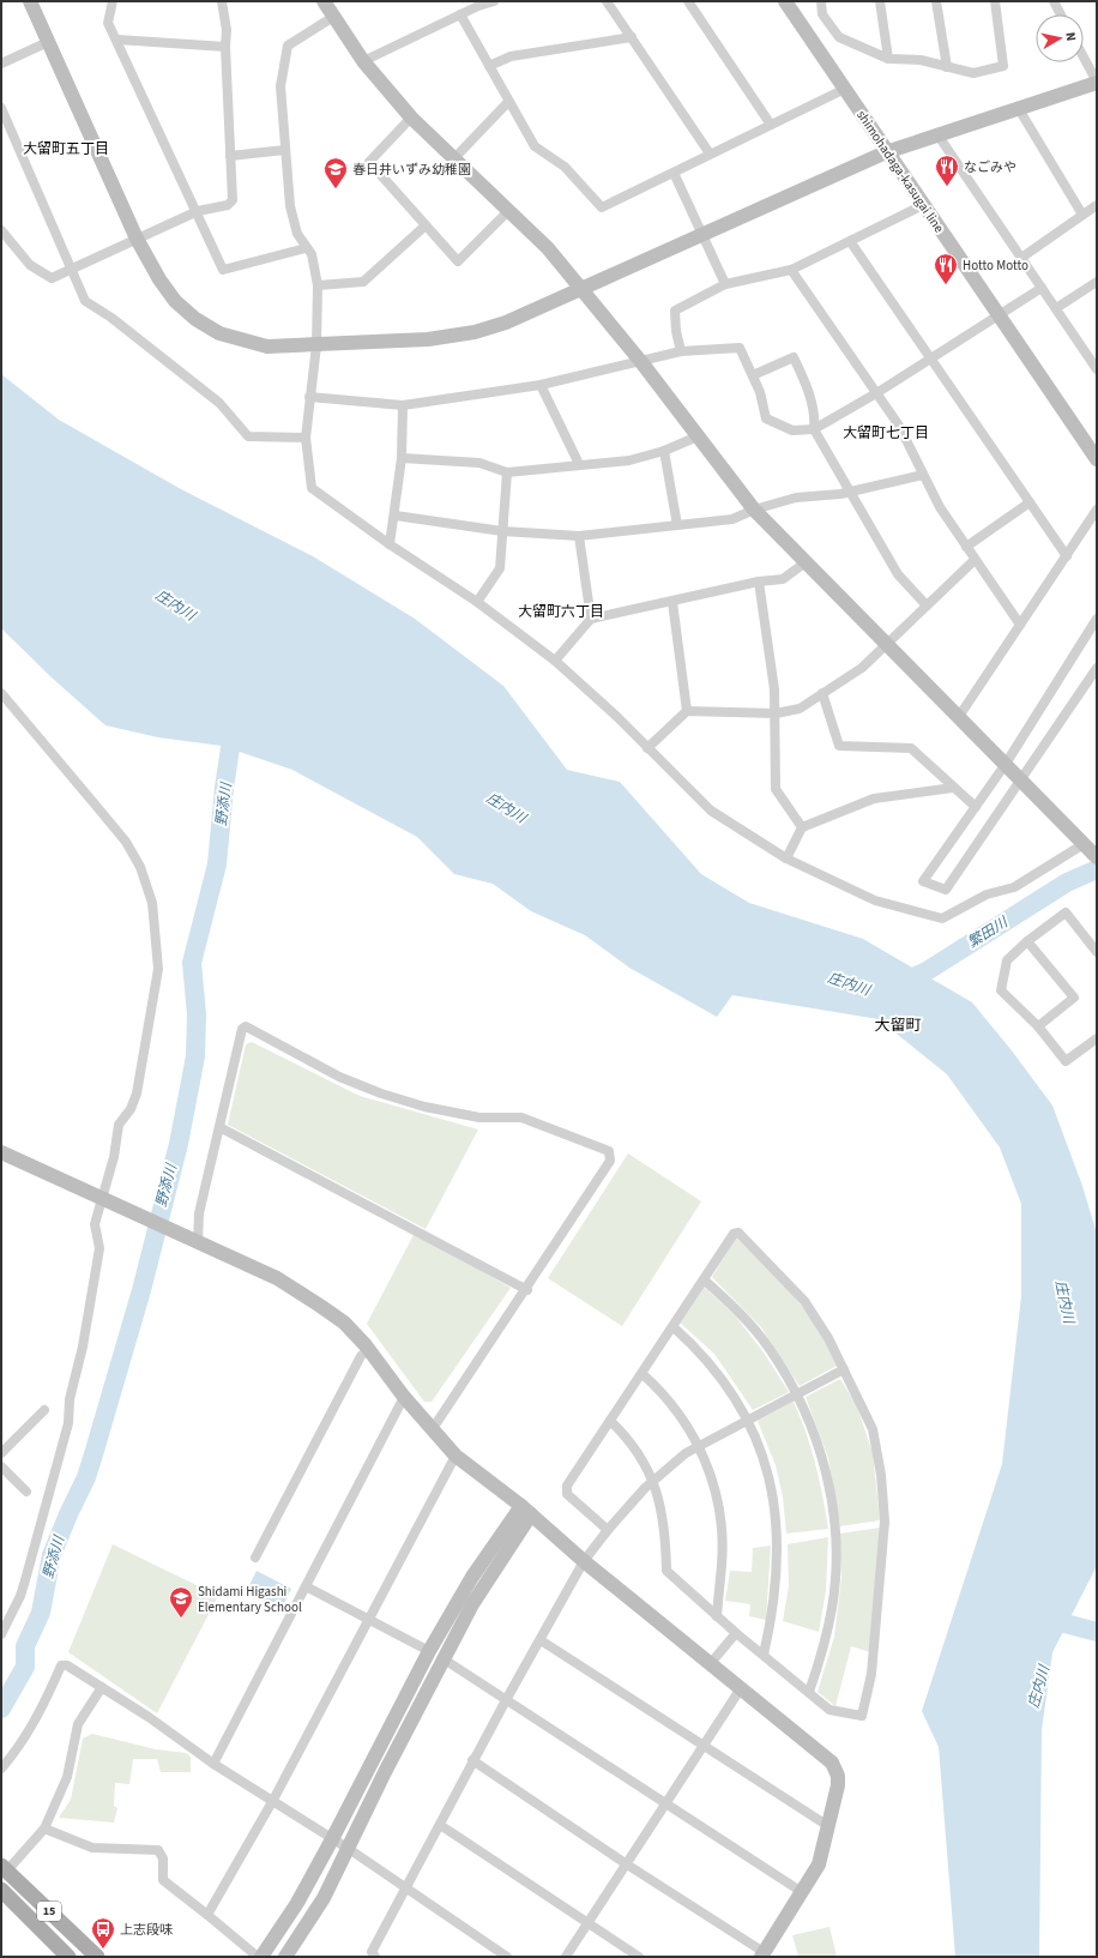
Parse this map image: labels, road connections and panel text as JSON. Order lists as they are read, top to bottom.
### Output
{
  "streets": {
    "main road": ["15"],
    "street": ["shimohadaga-kasugai line"]
  },
  "districts": [
    "大留町五丁目",
    "大留町七丁目",
    "大留町六丁目",
    "大留町"
  ],
  "water": ["庄内川", "野添川", "繁田川"],
  "places": {
    "restaurant": ["なごみや", "Hotto Motto"],
    "school or university": ["春日井いずみ幼稚園", "Shidami Higashi Elementary School"],
    "bus stop": ["上志段味"]
  },
  "north": "right"
}
